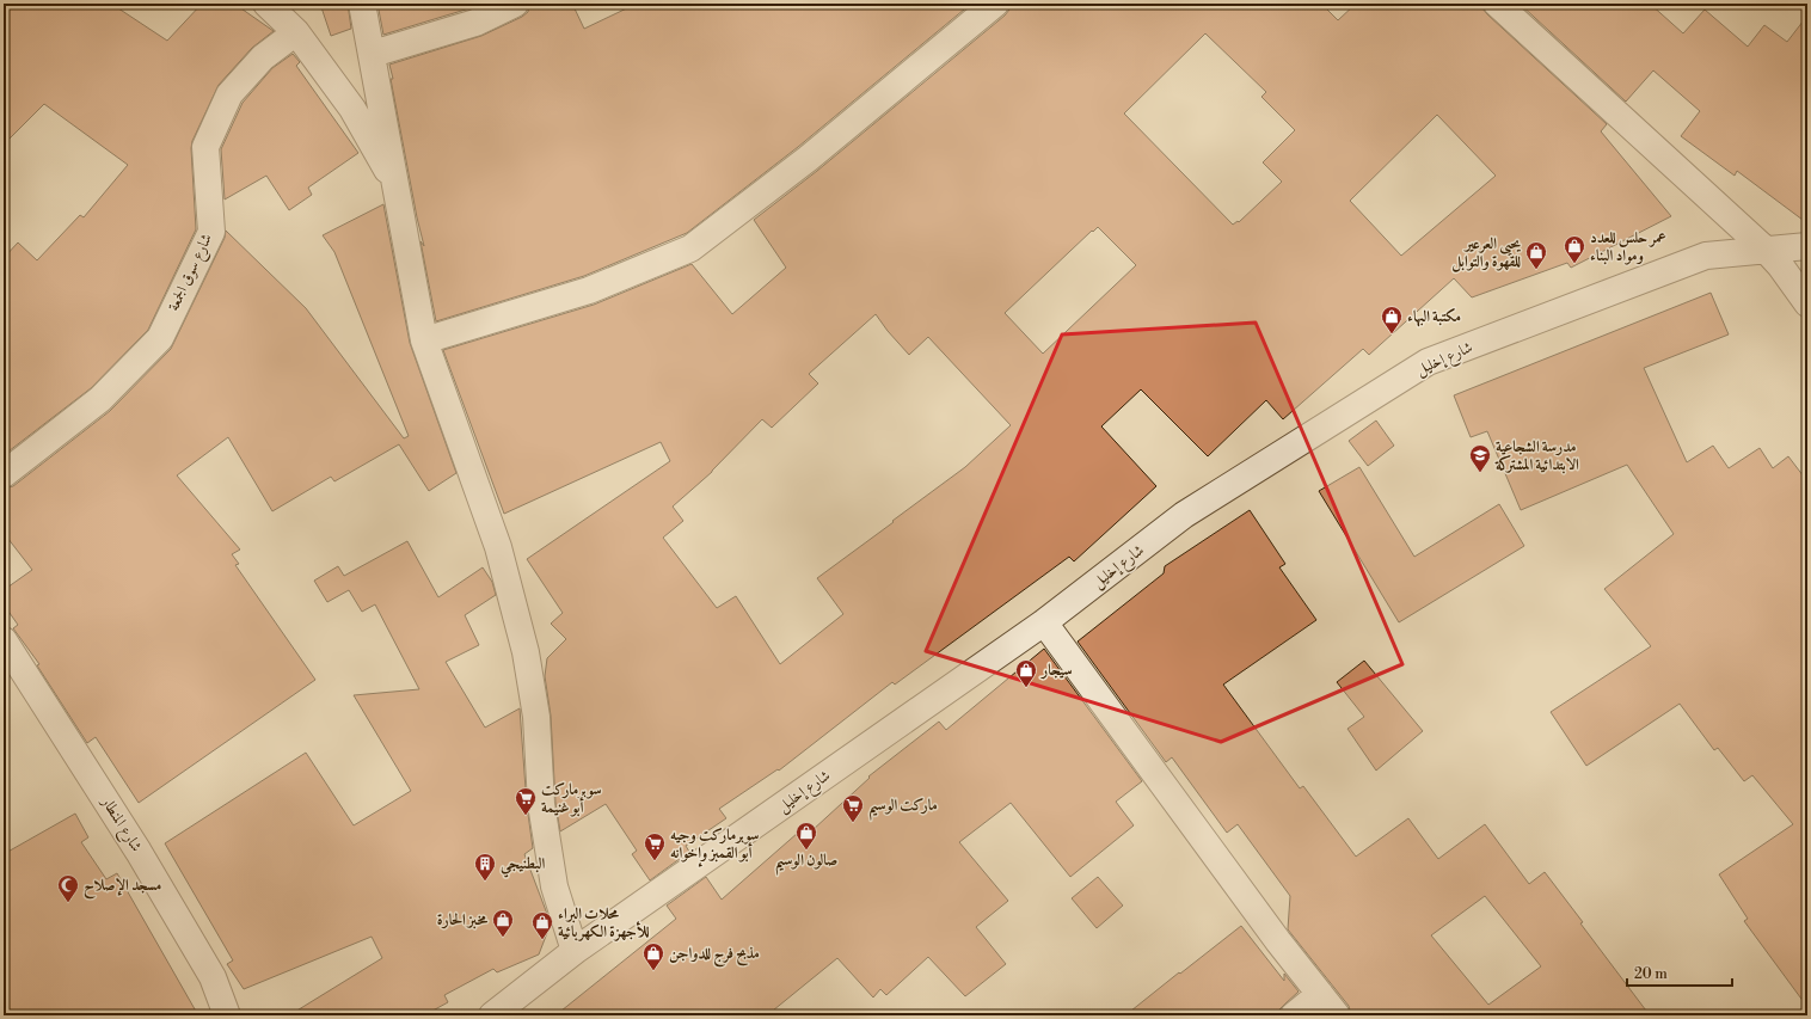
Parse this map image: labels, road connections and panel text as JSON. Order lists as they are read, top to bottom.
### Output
{
  "streets": {
    "street": ["شارع سوق الجمعة", "شارع إخليل", "شارع المنطار"]
  },
  "places": {
    "shop": [
      "عمر حلس للعدد ومواد البناء",
      "يحيى العرعير للقهوة والتوابل",
      "مكتبة البهاء",
      "سيجار",
      "صالون الوسيم",
      "مخبز الحارة",
      "محلات البراء للأجهزة الكهربائية",
      "مذبح فرج للدواجن"
    ],
    "school or university": ["مدرسة الشجاعية الابتدائية المشتركة"],
    "supermarket": ["سوبرماركت أبو غنيمة", "ماركت الوسيم", "سوبرماركت وجيه أبو القمبز وإخوانه"],
    "building": ["البطنيجي"],
    "mosque": ["مسجد الإصلاح"]
  },
  "scale_bar": "20 m"
}
